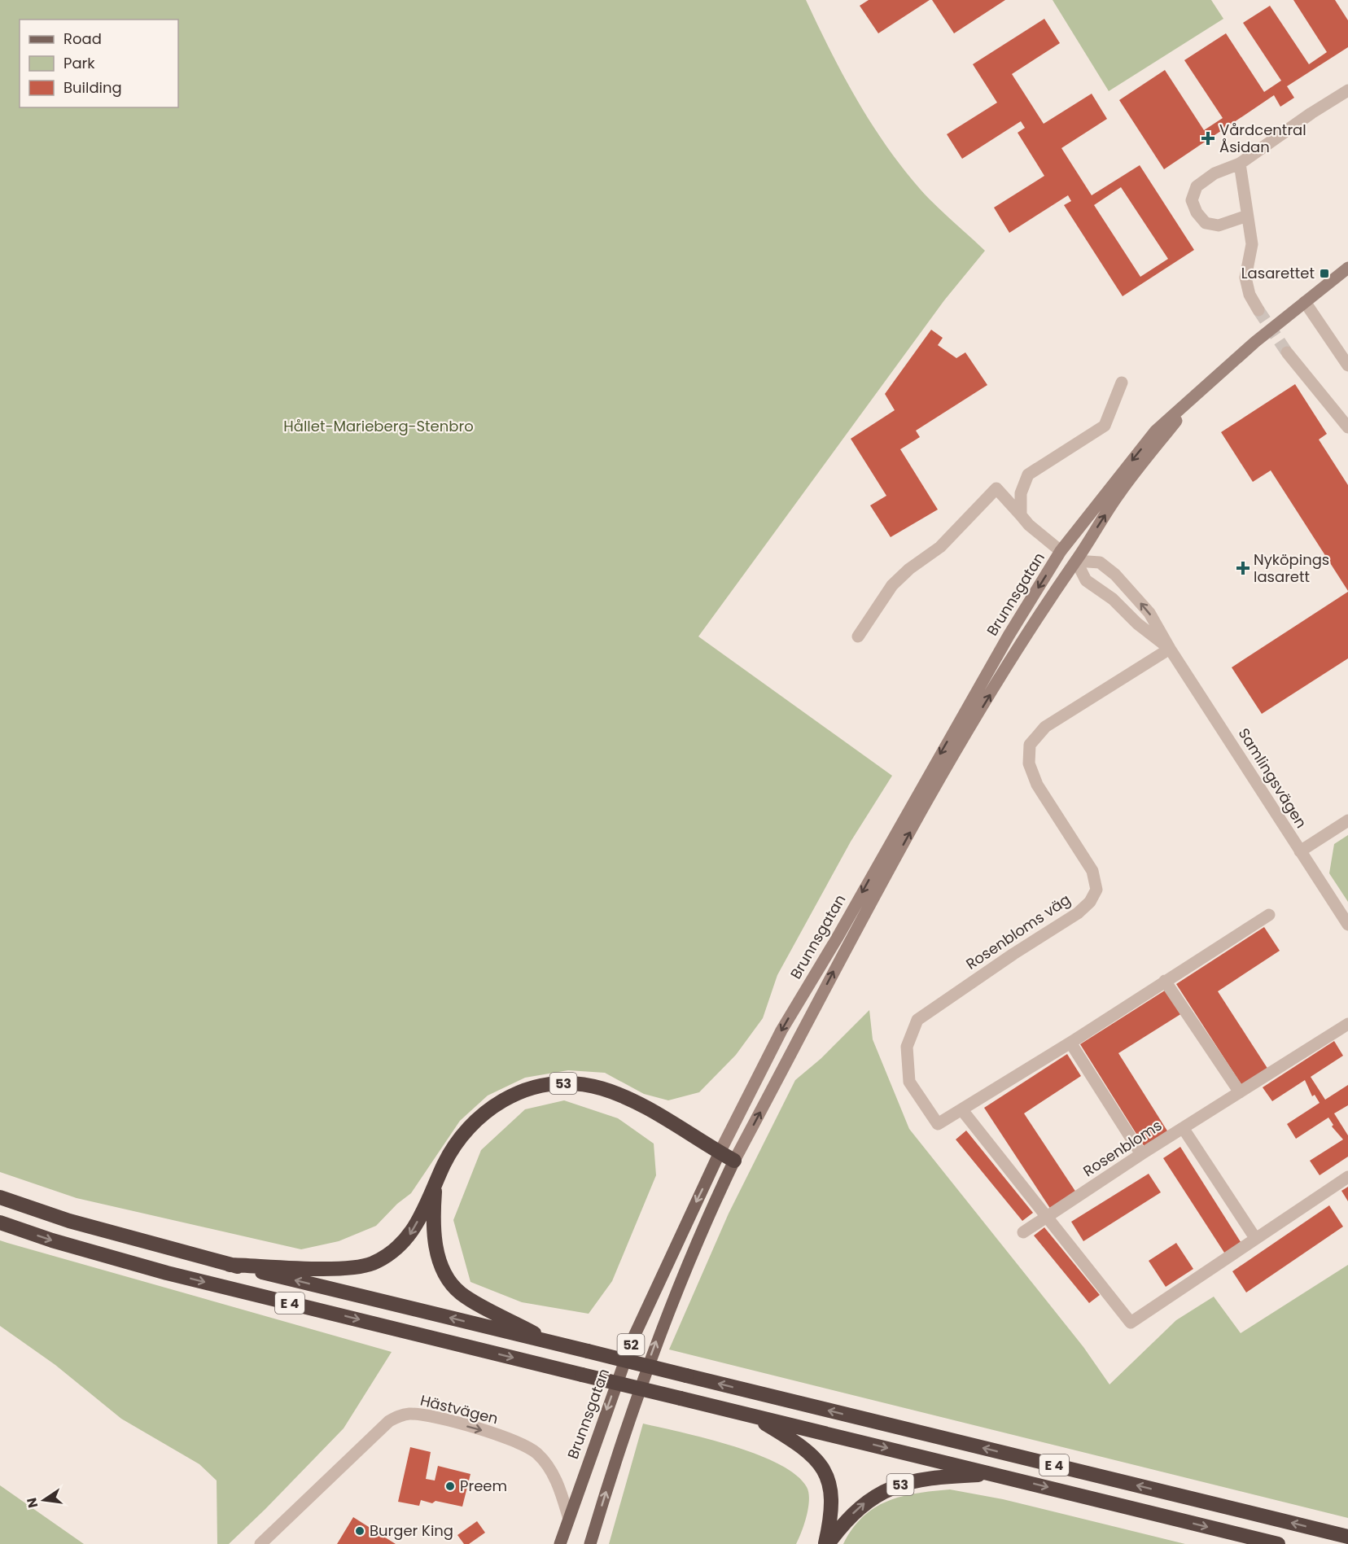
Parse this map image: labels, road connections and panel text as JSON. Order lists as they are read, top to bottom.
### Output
{
  "streets": {
    "highway": ["53", "E 4"],
    "main road": ["Brunnsgatan", "52"],
    "street": [
      "Samlingsvägen",
      "Rosenbloms väg",
      "Rosenbloms",
      "Hästvägen"
    ]
  },
  "crossings": [
    ["Brunnsgatan", "Samlingsvägen"],
    ["Brunnsgatan", "53"],
    ["Brunnsgatan", "Hästvägen"],
    ["Samlingsvägen", "Rosenbloms väg"],
    ["53", "E 4"]
  ],
  "parks": ["Hållet-Marieberg-Stenbro"],
  "places": {
    "health": ["Vårdcentral Åsidan", "Nyköpings lasarett"],
    "transit": ["Lasarettet"],
    "other": ["Preem", "Burger King"]
  },
  "legend": ["Road", "Park", "Building"],
  "north": "left"
}
